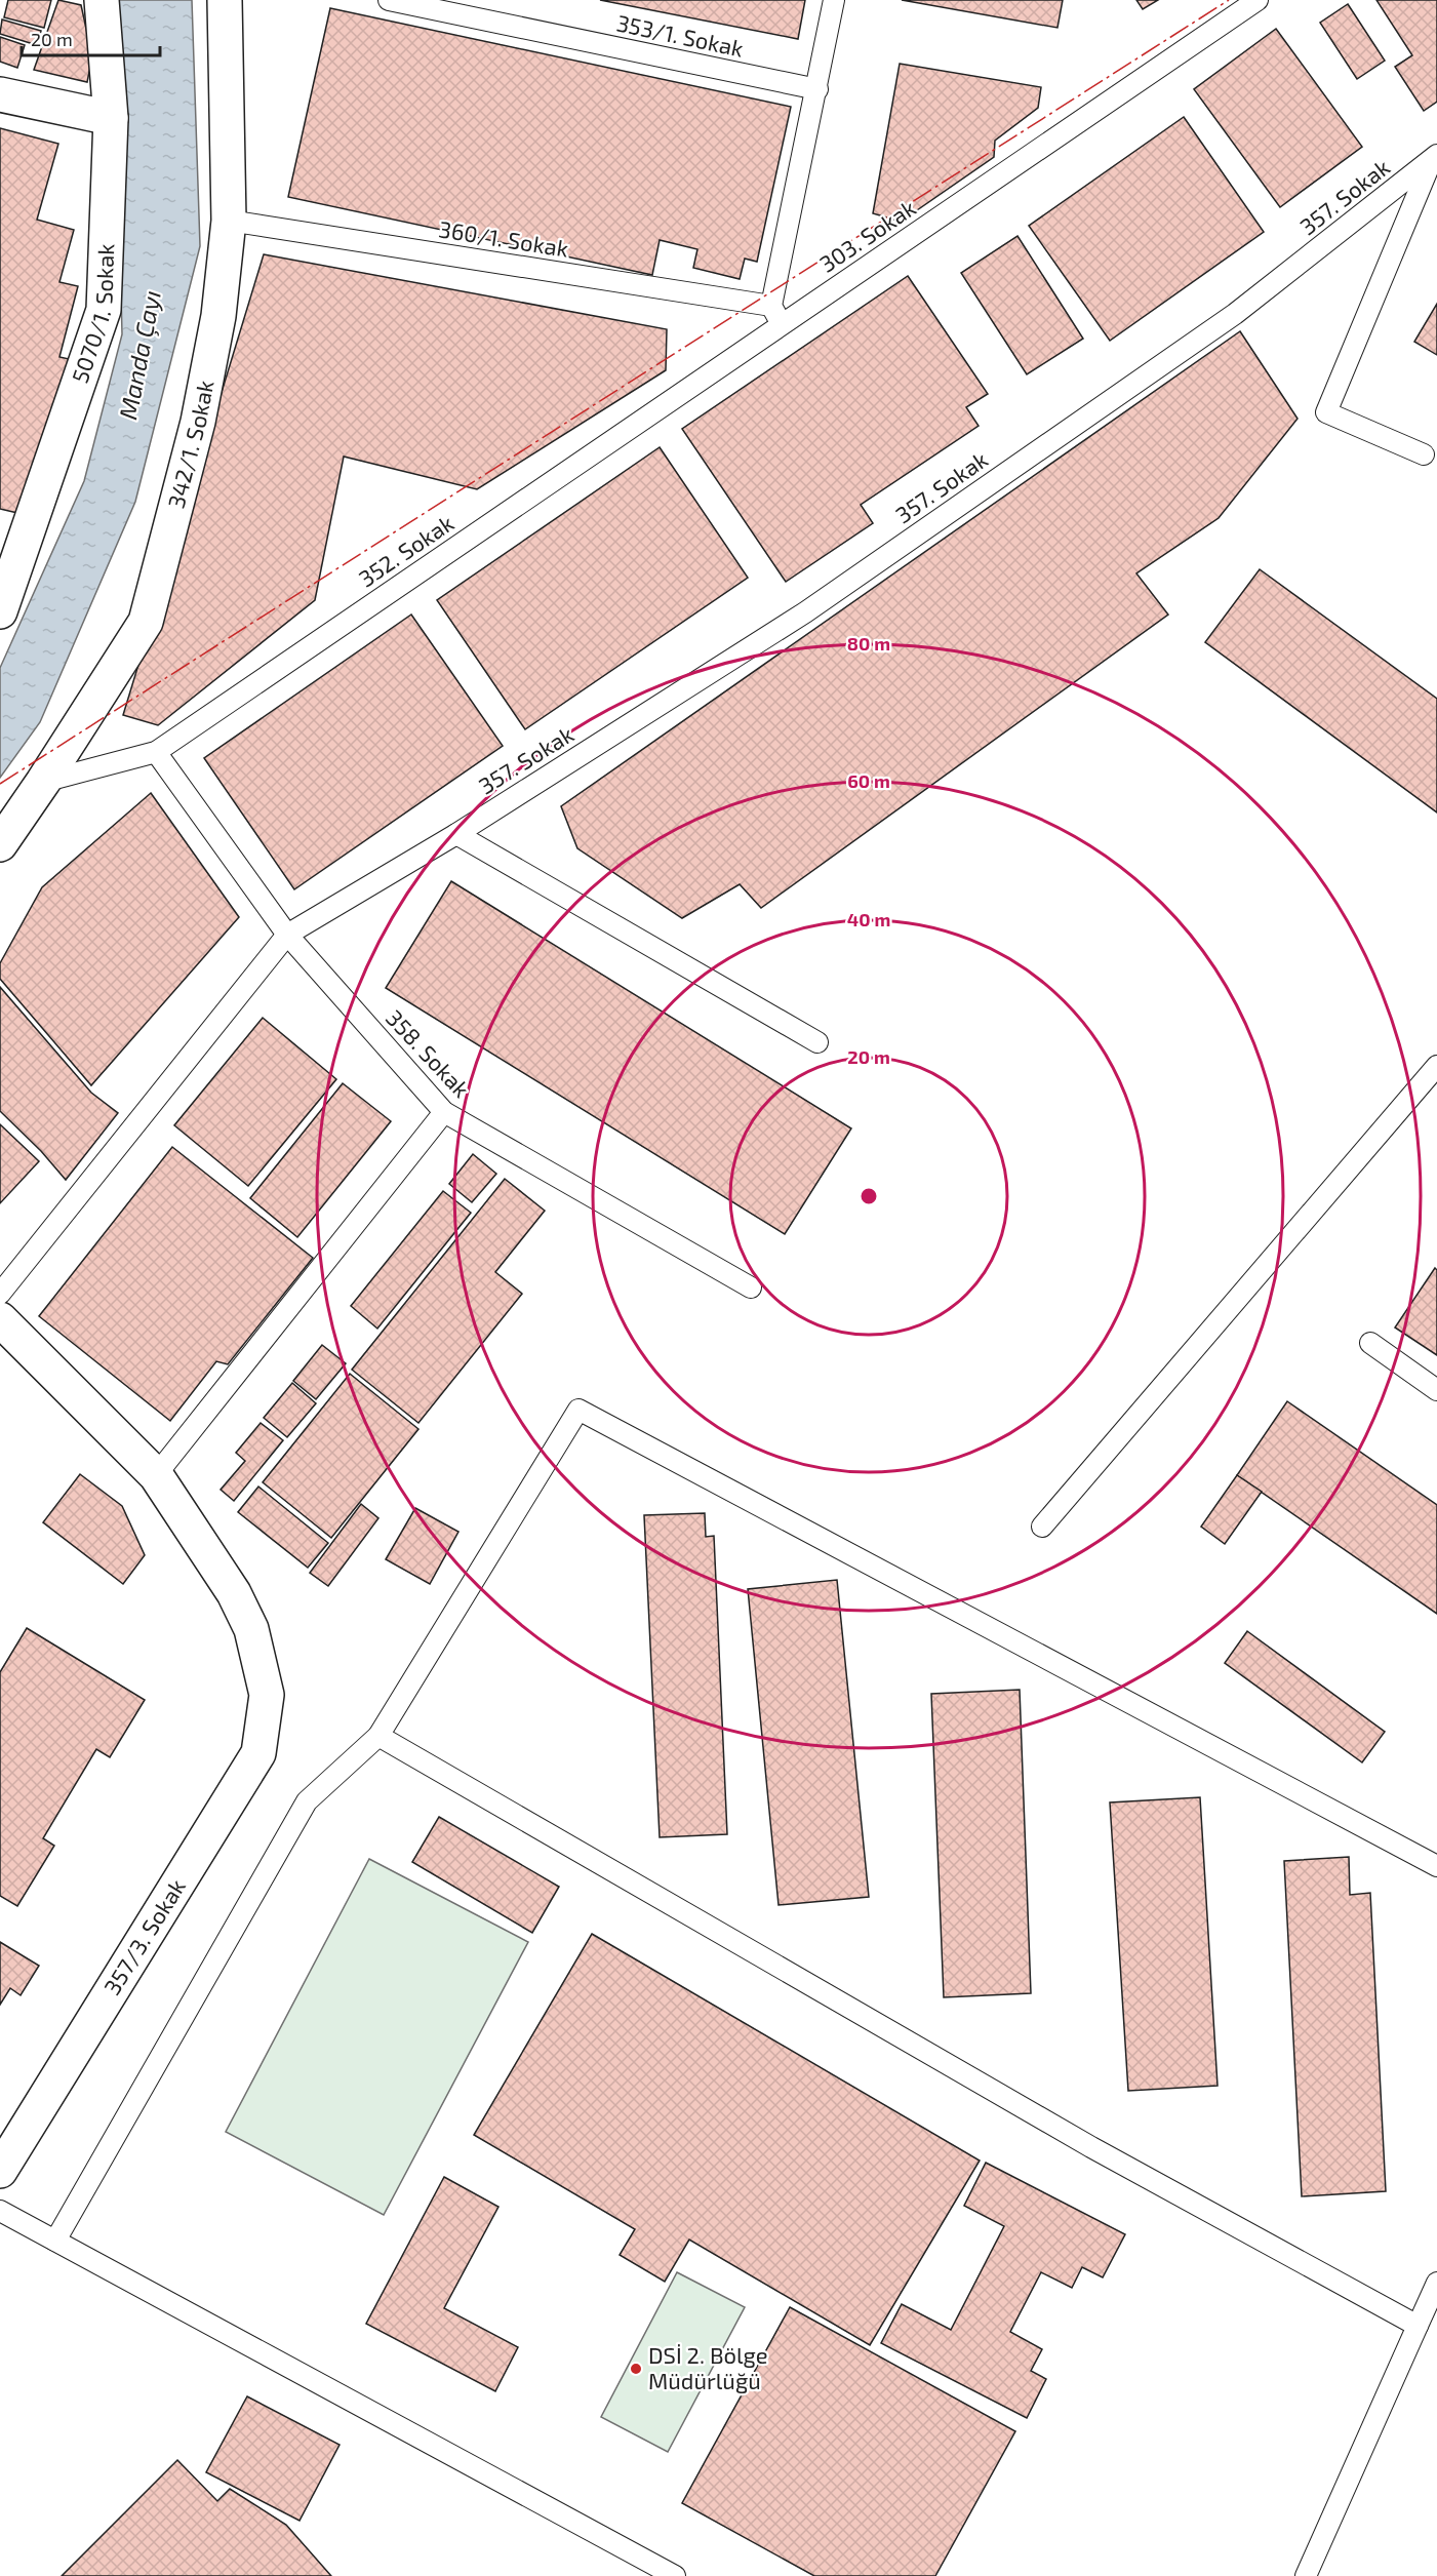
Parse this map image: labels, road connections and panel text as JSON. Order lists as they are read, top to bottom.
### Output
{
  "streets": {
    "street": ["5070/1. Sokak", "342/1. Sokak", "357/3. Sokak"],
    "lane": [
      "353/1. Sokak",
      "357. Sokak",
      "303. Sokak",
      "360/1. Sokak",
      "352. Sokak",
      "358. Sokak"
    ]
  },
  "crossings": [
    ["353/1. Sokak", "303. Sokak"],
    ["357. Sokak", "358. Sokak"],
    ["303. Sokak", "360/1. Sokak"],
    ["303. Sokak", "352. Sokak"],
    ["360/1. Sokak", "342/1. Sokak"],
    ["342/1. Sokak", "352. Sokak"],
    ["352. Sokak", "358. Sokak"]
  ],
  "water": ["Manda Çayı"],
  "places": ["DSİ 2. Bölge Müdürlüğü"],
  "scale_bar": "20 m",
  "rings": [
    "80 m",
    "60 m",
    "40 m",
    "20 m"
  ]
}
